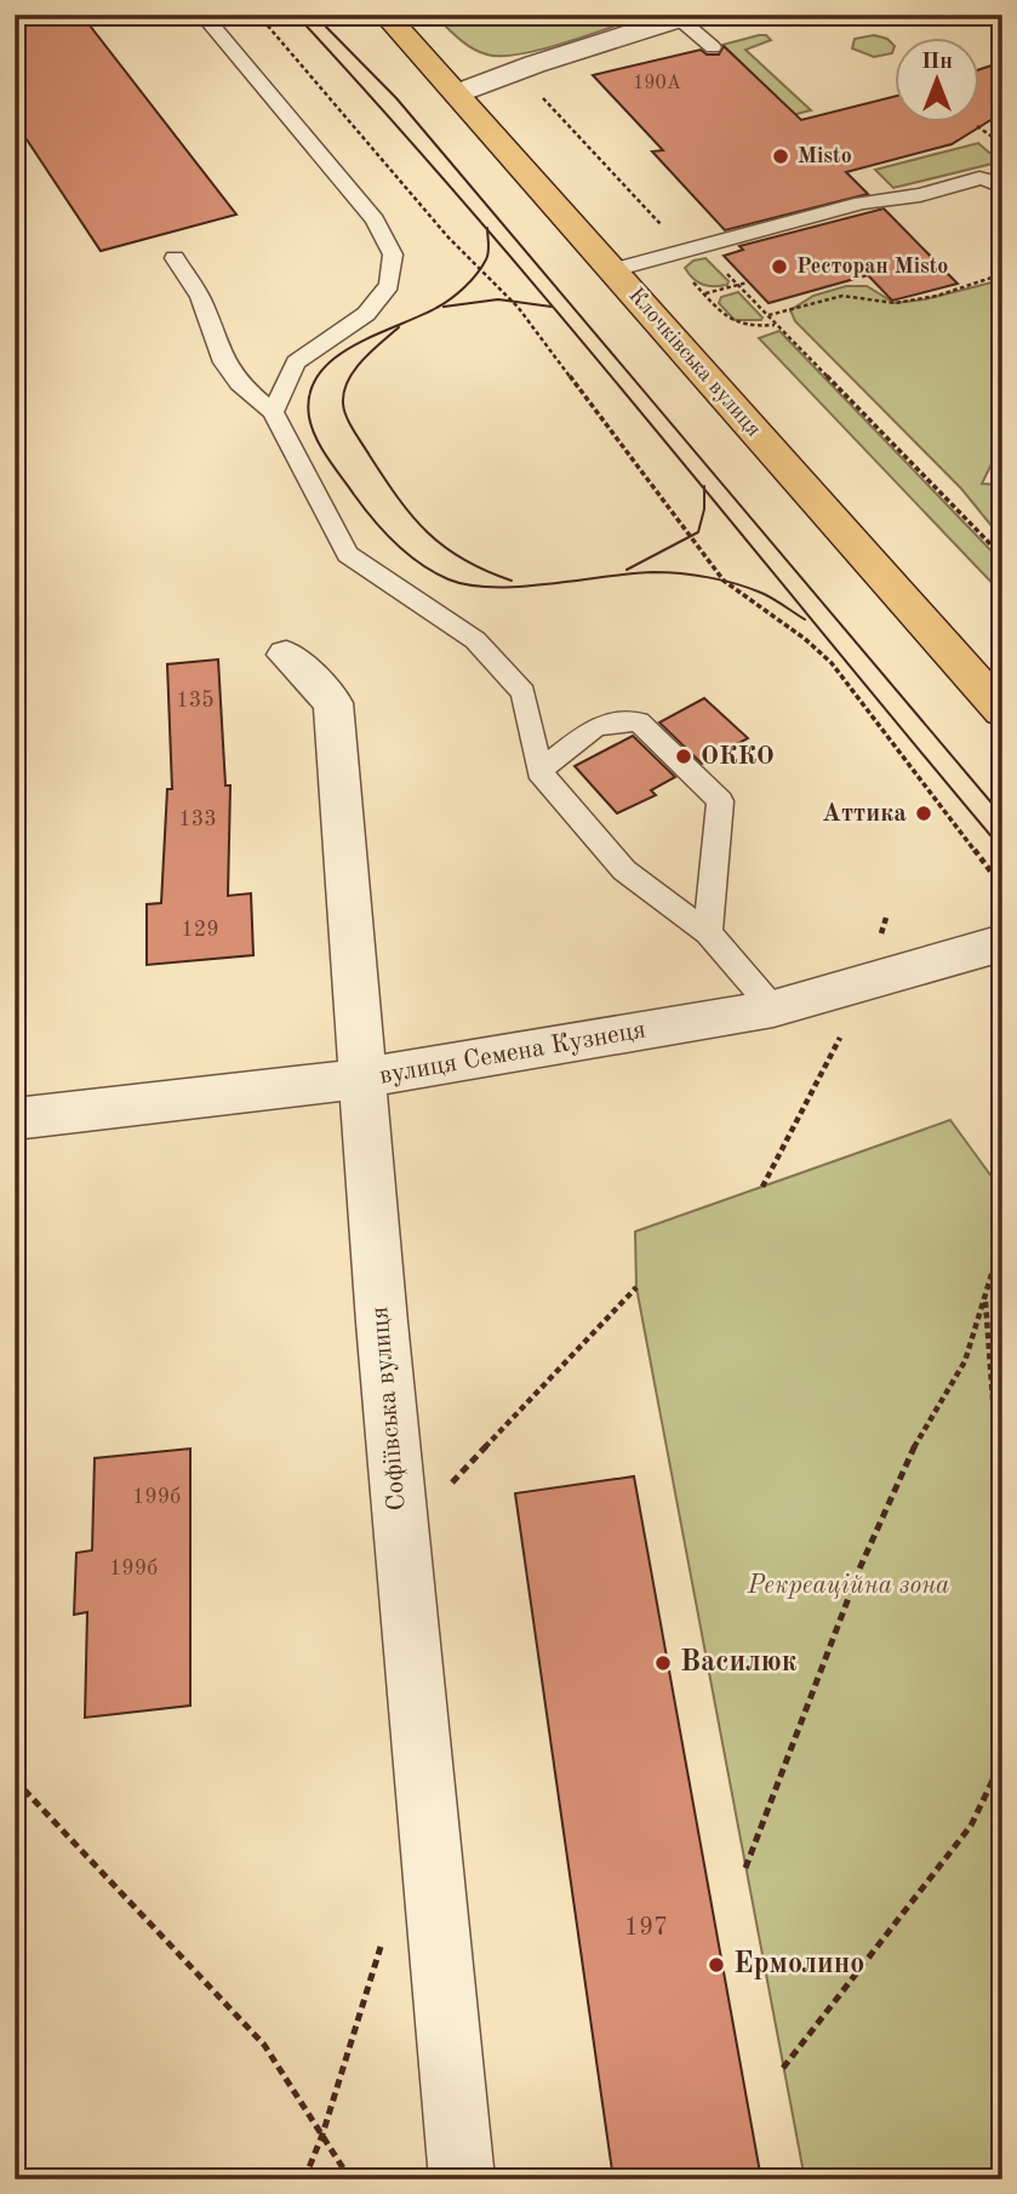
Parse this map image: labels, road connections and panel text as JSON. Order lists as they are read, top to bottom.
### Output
{
  "streets": {
    "main road": ["Клочківська вулиця"],
    "street": ["вулиця Семена Кузнеця", "Софіївська вулиця"]
  },
  "crossings": [
    ["вулиця Семена Кузнеця", "Софіївська вулиця"]
  ],
  "parks": ["Рекреаційна зона"],
  "places": [
    "Misto",
    "Ресторан Misto",
    "ОККО",
    "Аттика",
    "Василюк",
    "Ермолино"
  ],
  "house_numbers": [
    "190А",
    "135",
    "133",
    "129",
    "199б",
    "199б",
    "197"
  ],
  "north": "top"
}
